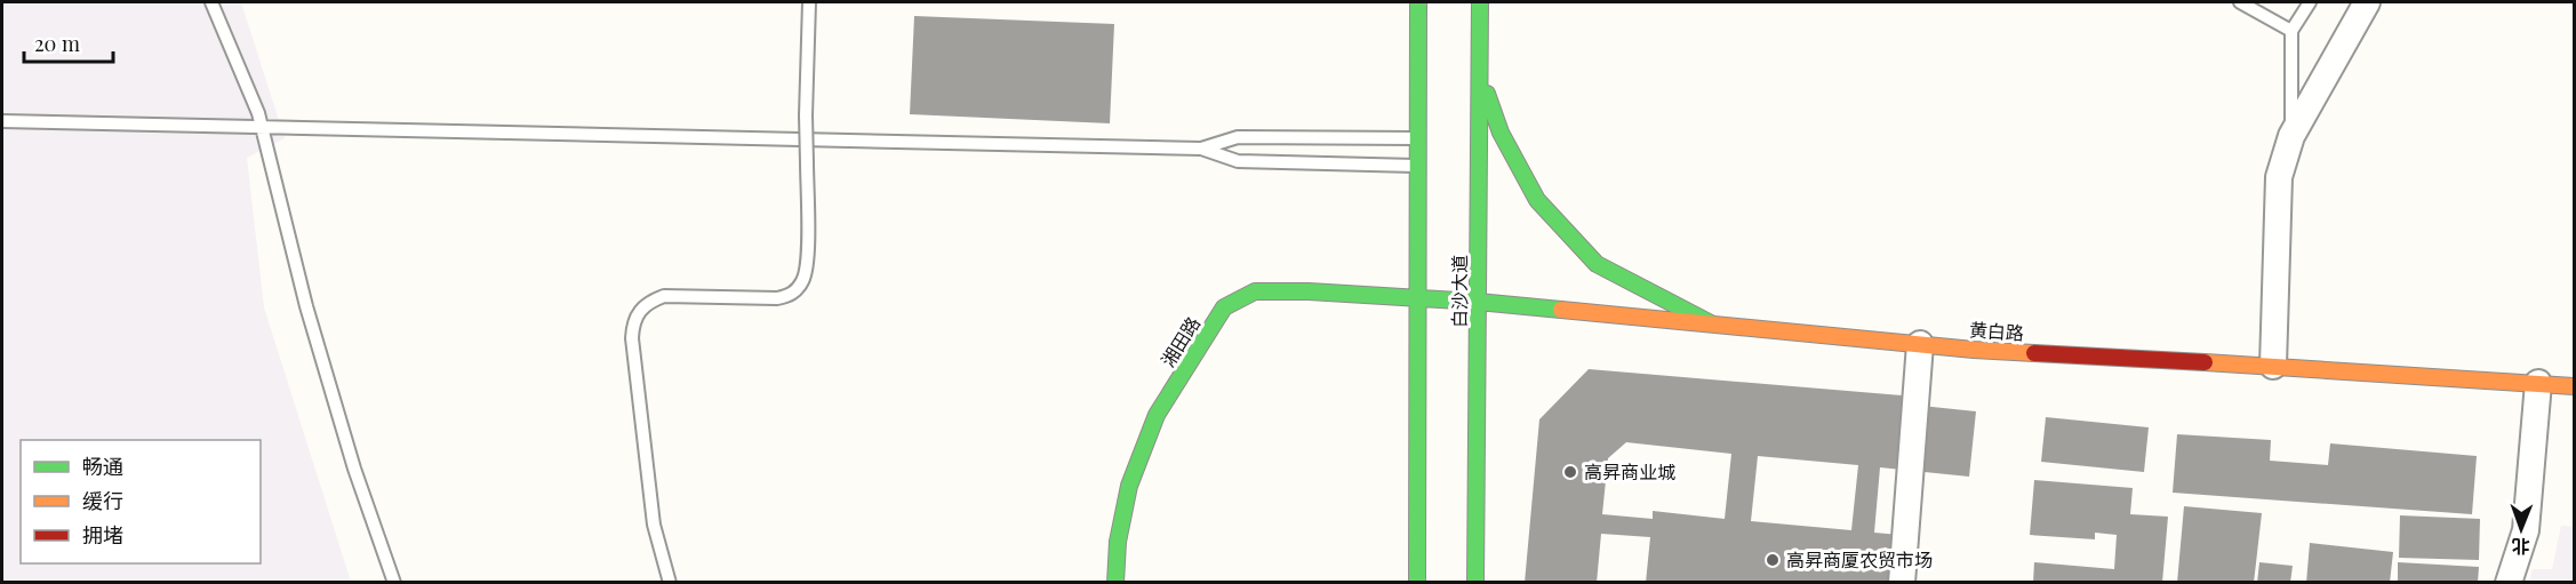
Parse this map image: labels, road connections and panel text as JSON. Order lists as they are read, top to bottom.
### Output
{
  "streets": {
    "main road": ["白沙大道", "黄白路", "湘田路"]
  },
  "crossings": [
    ["白沙大道", "黄白路"],
    ["黄白路", "湘田路"]
  ],
  "places": ["高昇商业城", "高昇商厦农贸市场"],
  "legend": ["畅通", "缓行", "拥堵"],
  "scale_bar": "20 m",
  "north": "bottom"
}
